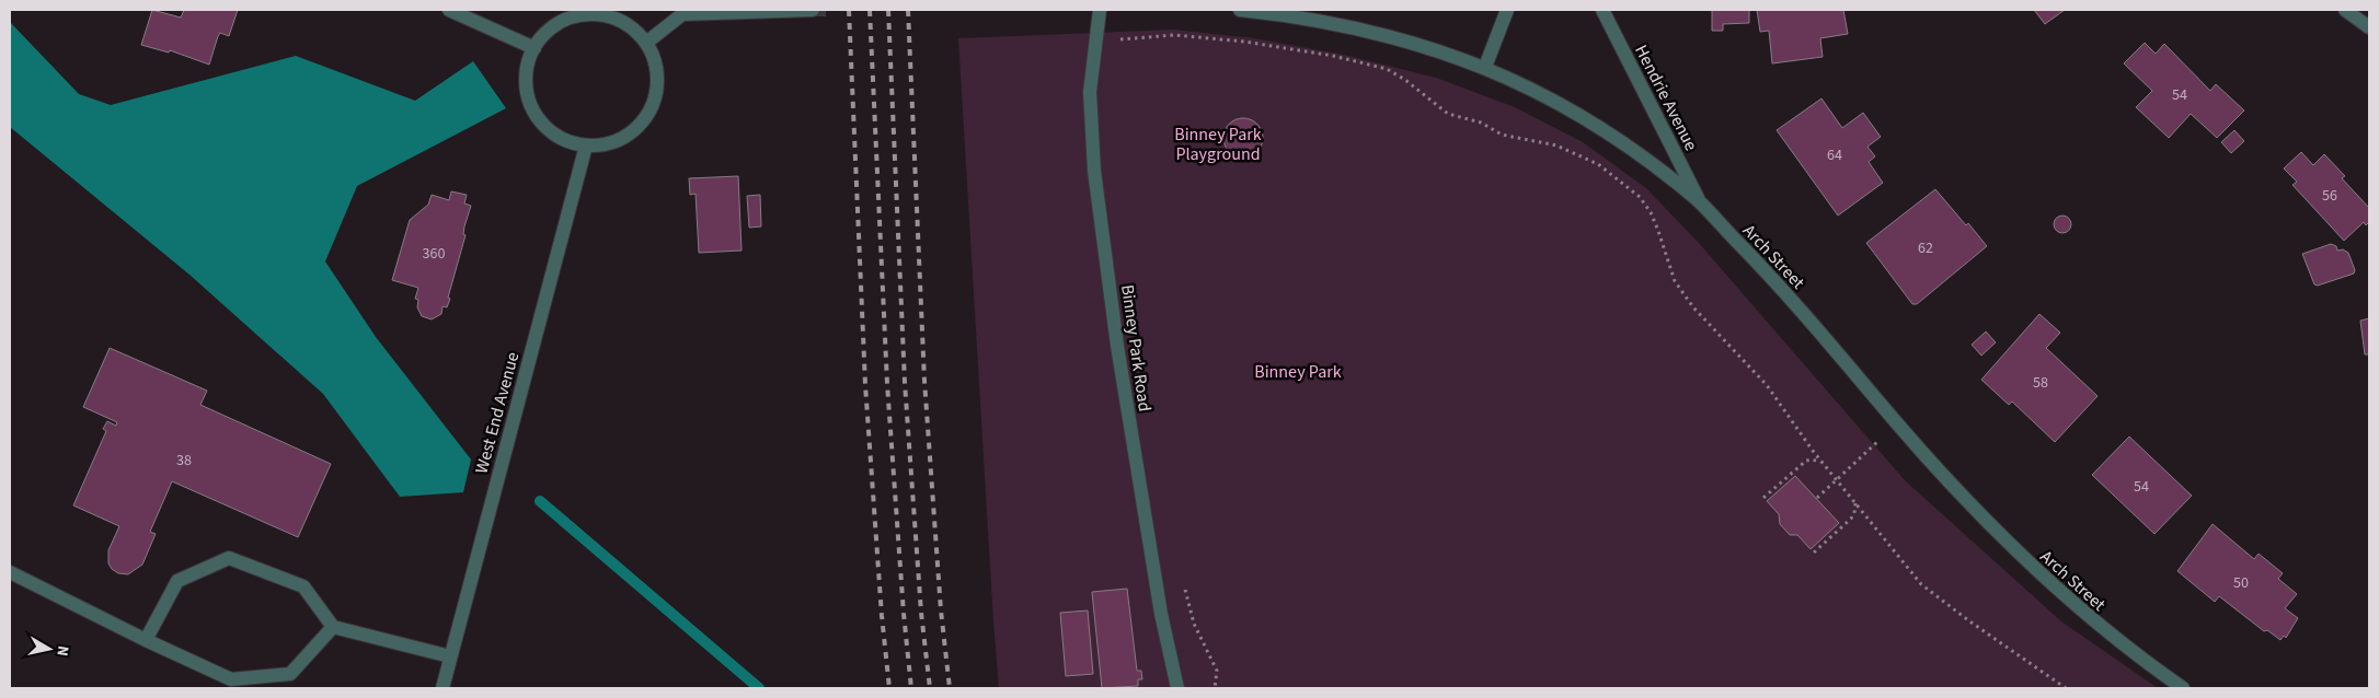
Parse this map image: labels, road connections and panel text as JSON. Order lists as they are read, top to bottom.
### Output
{
  "streets": {
    "street": [
      "Hendrie Avenue",
      "Arch Street",
      "Binney Park Road",
      "West End Avenue"
    ]
  },
  "crossings": [
    ["Hendrie Avenue", "Arch Street"]
  ],
  "parks": ["Binney Park Playground", "Binney Park"],
  "house_numbers": [
    "54",
    "64",
    "56",
    "62",
    "360",
    "58",
    "38",
    "54",
    "50"
  ],
  "north": "right"
}
